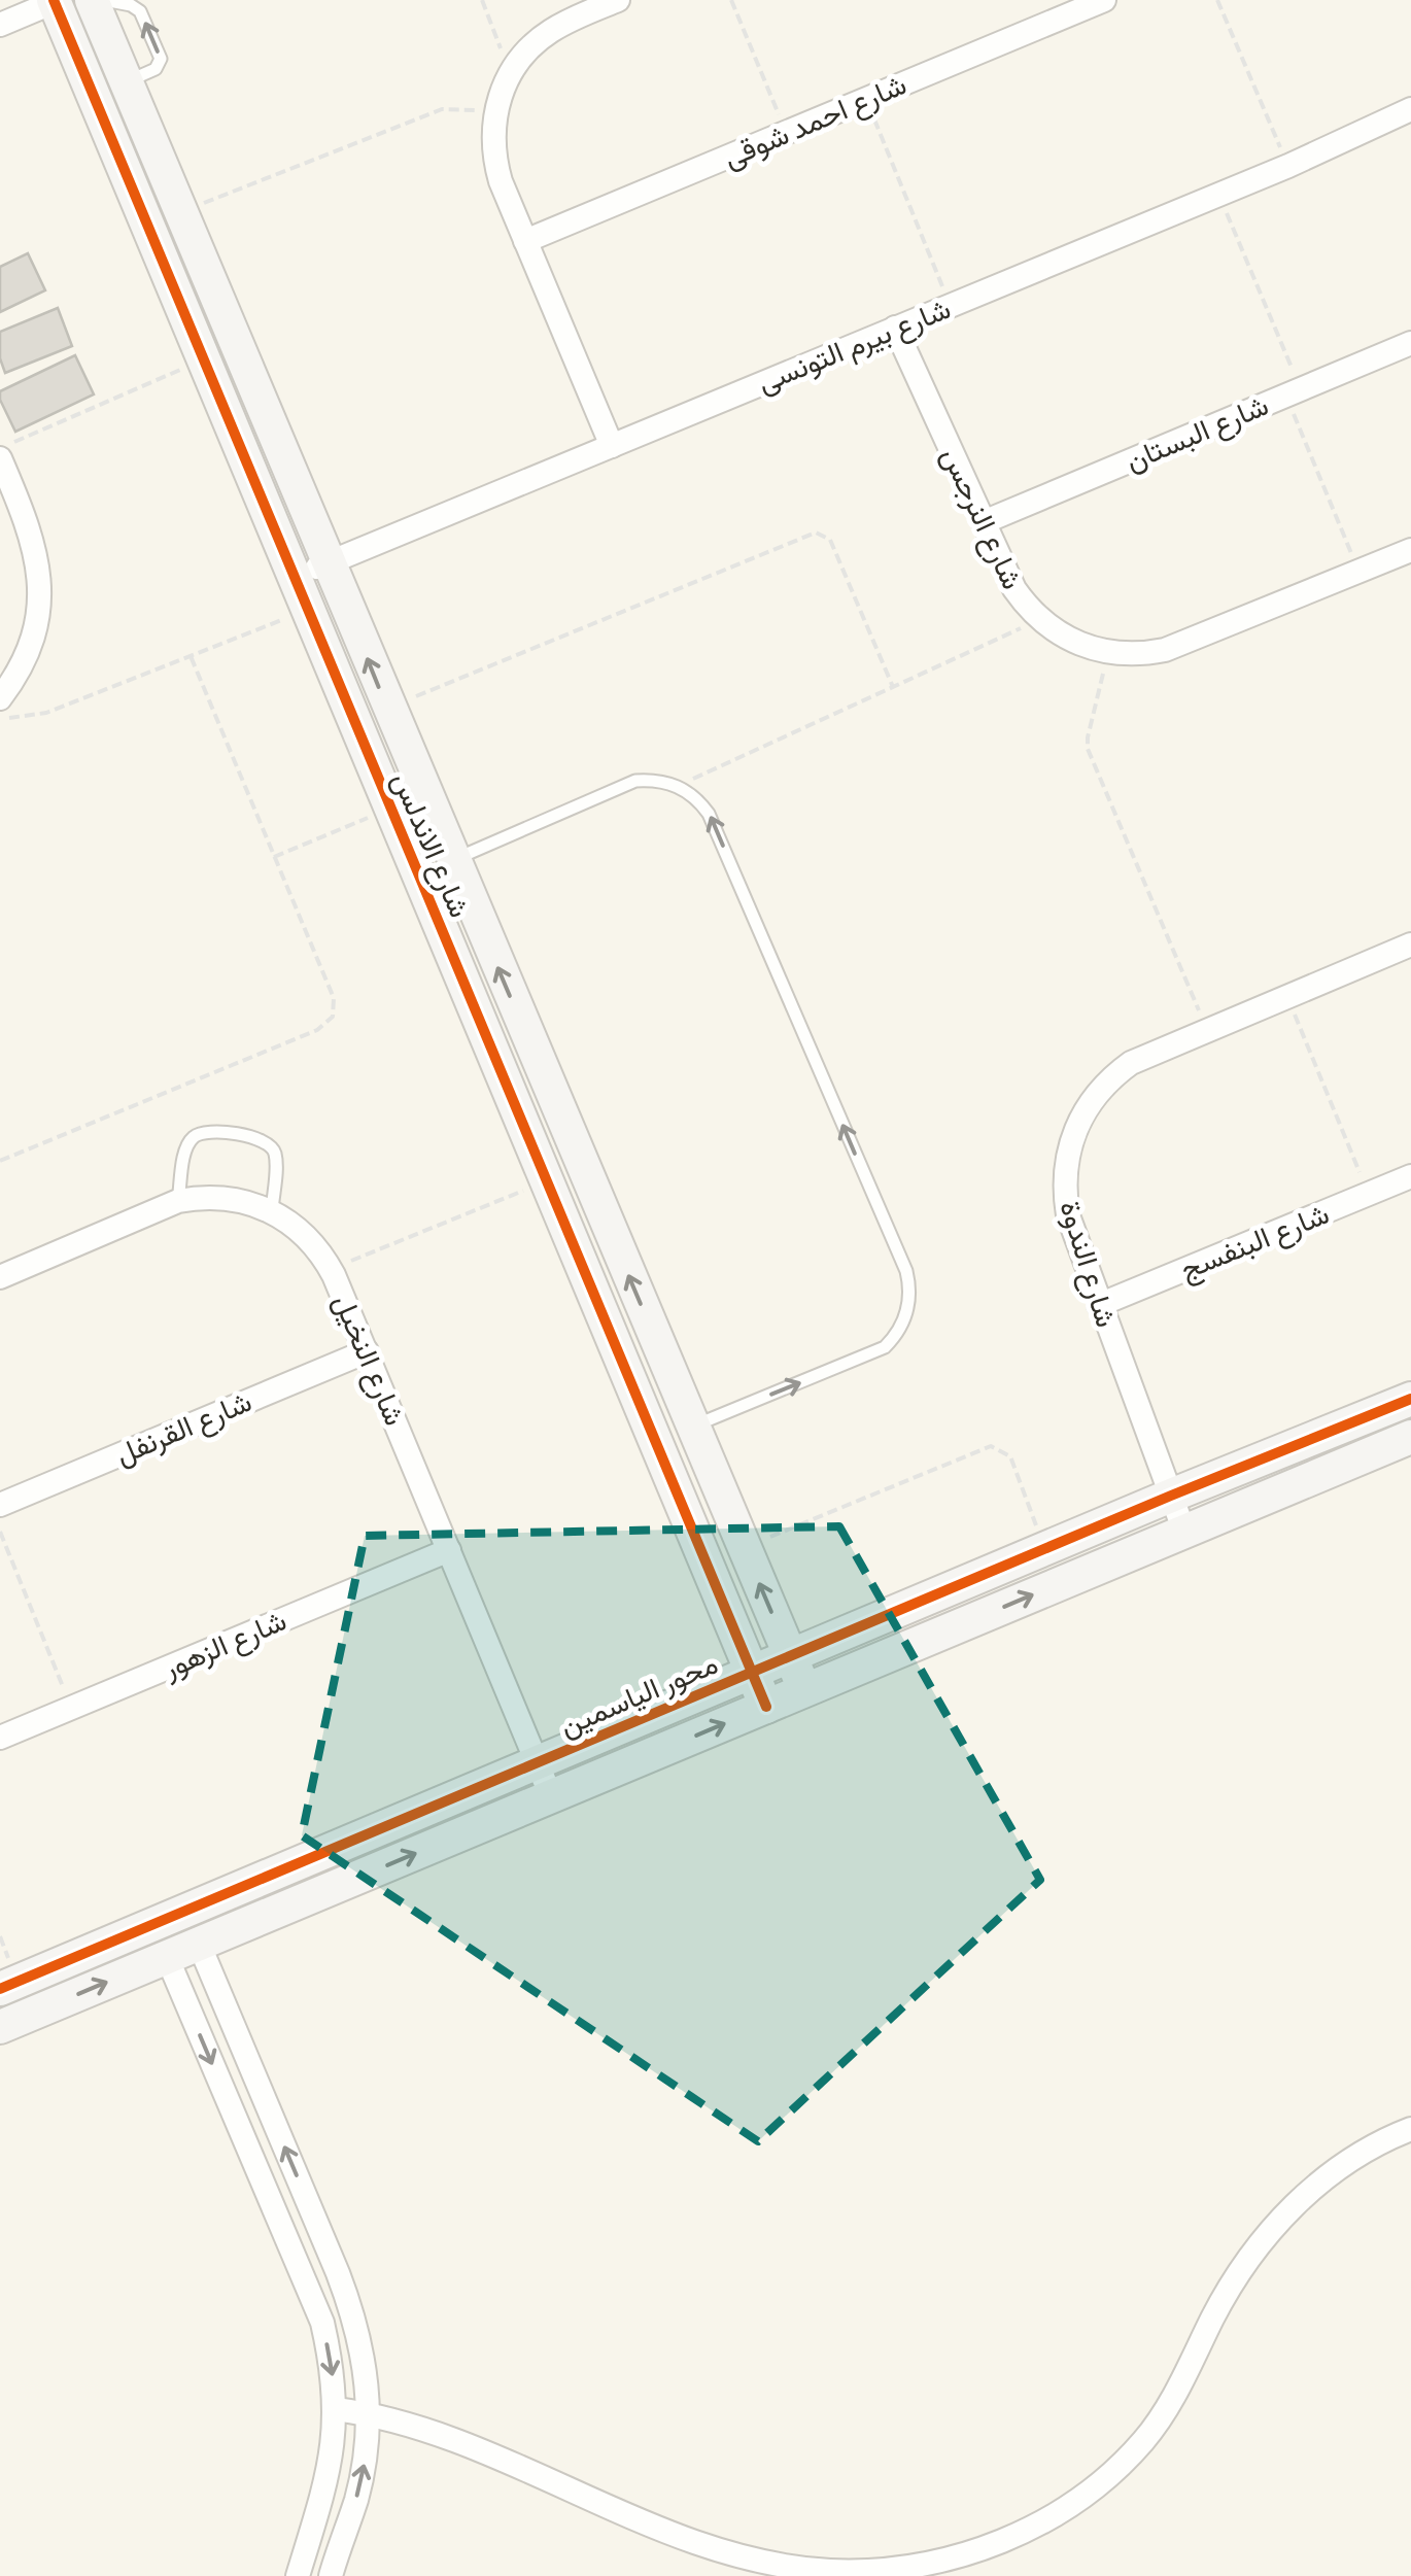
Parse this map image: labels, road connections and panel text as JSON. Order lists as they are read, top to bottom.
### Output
{
  "streets": {
    "street": [
      "شارع احمد شوقى",
      "شارع بيرم التونسى",
      "شارع البستان",
      "شارع النرجس",
      "شارع الاندلس",
      "شارع البنفسج",
      "شارع الندوة",
      "شارع النخيل",
      "شارع القرنفل",
      "شارع الزهور",
      "محور الياسمين"
    ]
  },
  "crossings": [
    ["شارع بيرم التونسى", "شارع النرجس"],
    ["شارع بيرم التونسى", "شارع الاندلس"],
    ["شارع البستان", "شارع النرجس"],
    ["شارع الاندلس", "محور الياسمين"],
    ["شارع البنفسج", "شارع الندوة"],
    ["شارع الندوة", "محور الياسمين"],
    ["شارع النخيل", "شارع القرنفل"],
    ["شارع النخيل", "شارع الزهور"],
    ["شارع النخيل", "محور الياسمين"]
  ]
}
